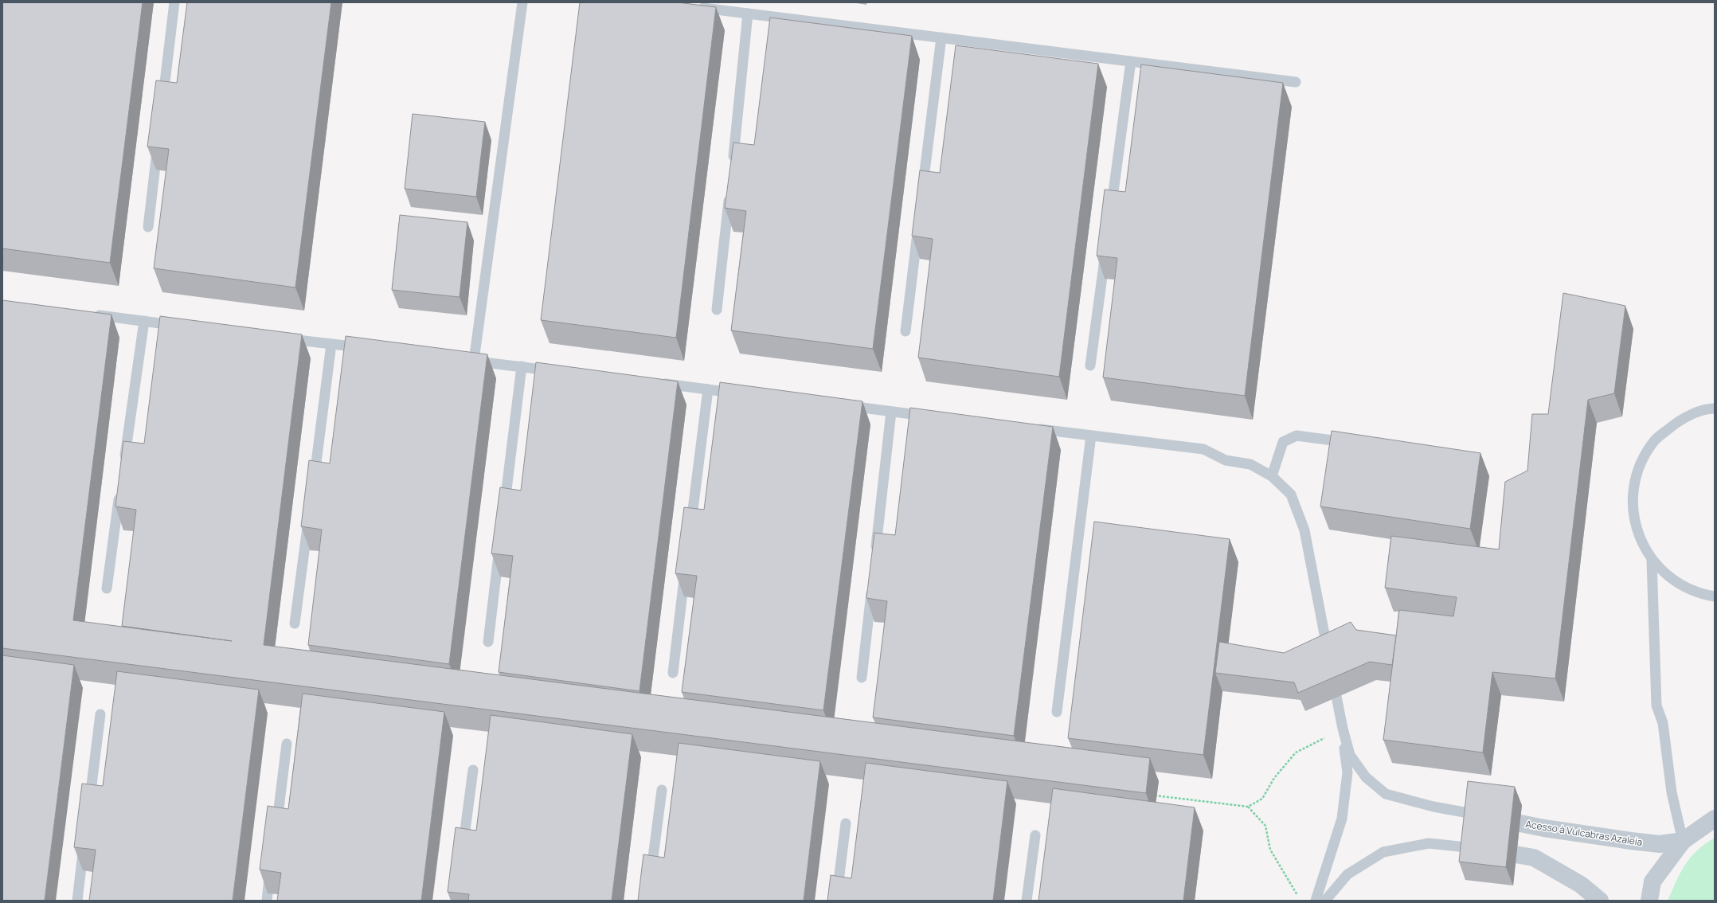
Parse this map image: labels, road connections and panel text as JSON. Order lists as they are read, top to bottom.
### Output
{
  "streets": {
    "street": ["Acesso à Vulcabras Azaleia"]
  }
}
